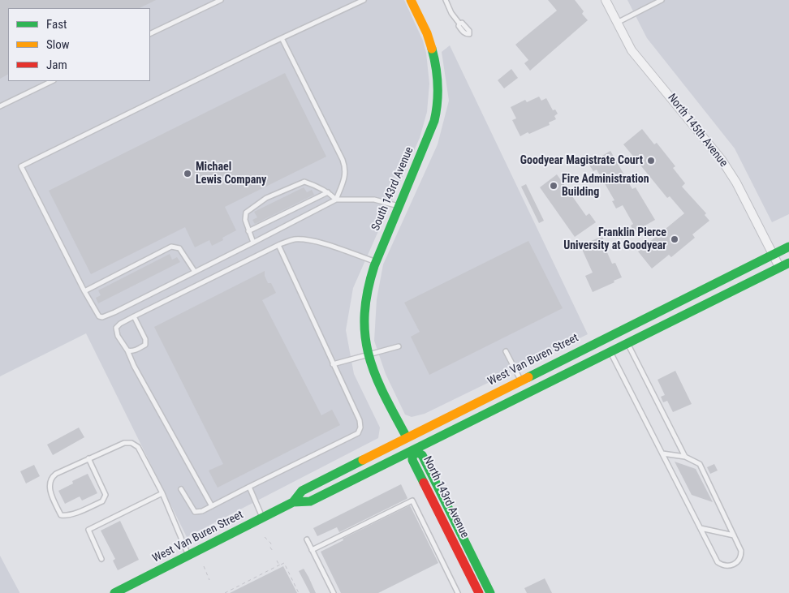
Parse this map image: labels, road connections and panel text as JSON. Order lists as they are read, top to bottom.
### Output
{
  "streets": {
    "main road": ["South 143rd Avenue", "West Van Buren Street", "North 143rd Avenue"],
    "street": ["North 145th Avenue"]
  },
  "crossings": [
    ["North 145th Avenue", "West Van Buren Street"],
    ["South 143rd Avenue", "West Van Buren Street"],
    ["South 143rd Avenue", "North 143rd Avenue"],
    ["West Van Buren Street", "North 143rd Avenue"]
  ],
  "places": [
    "Goodyear Magistrate Court",
    "Michael Lewis Company",
    "Fire Administration Building",
    "Franklin Pierce University at Goodyear"
  ],
  "legend": ["Fast", "Slow", "Jam"]
}
